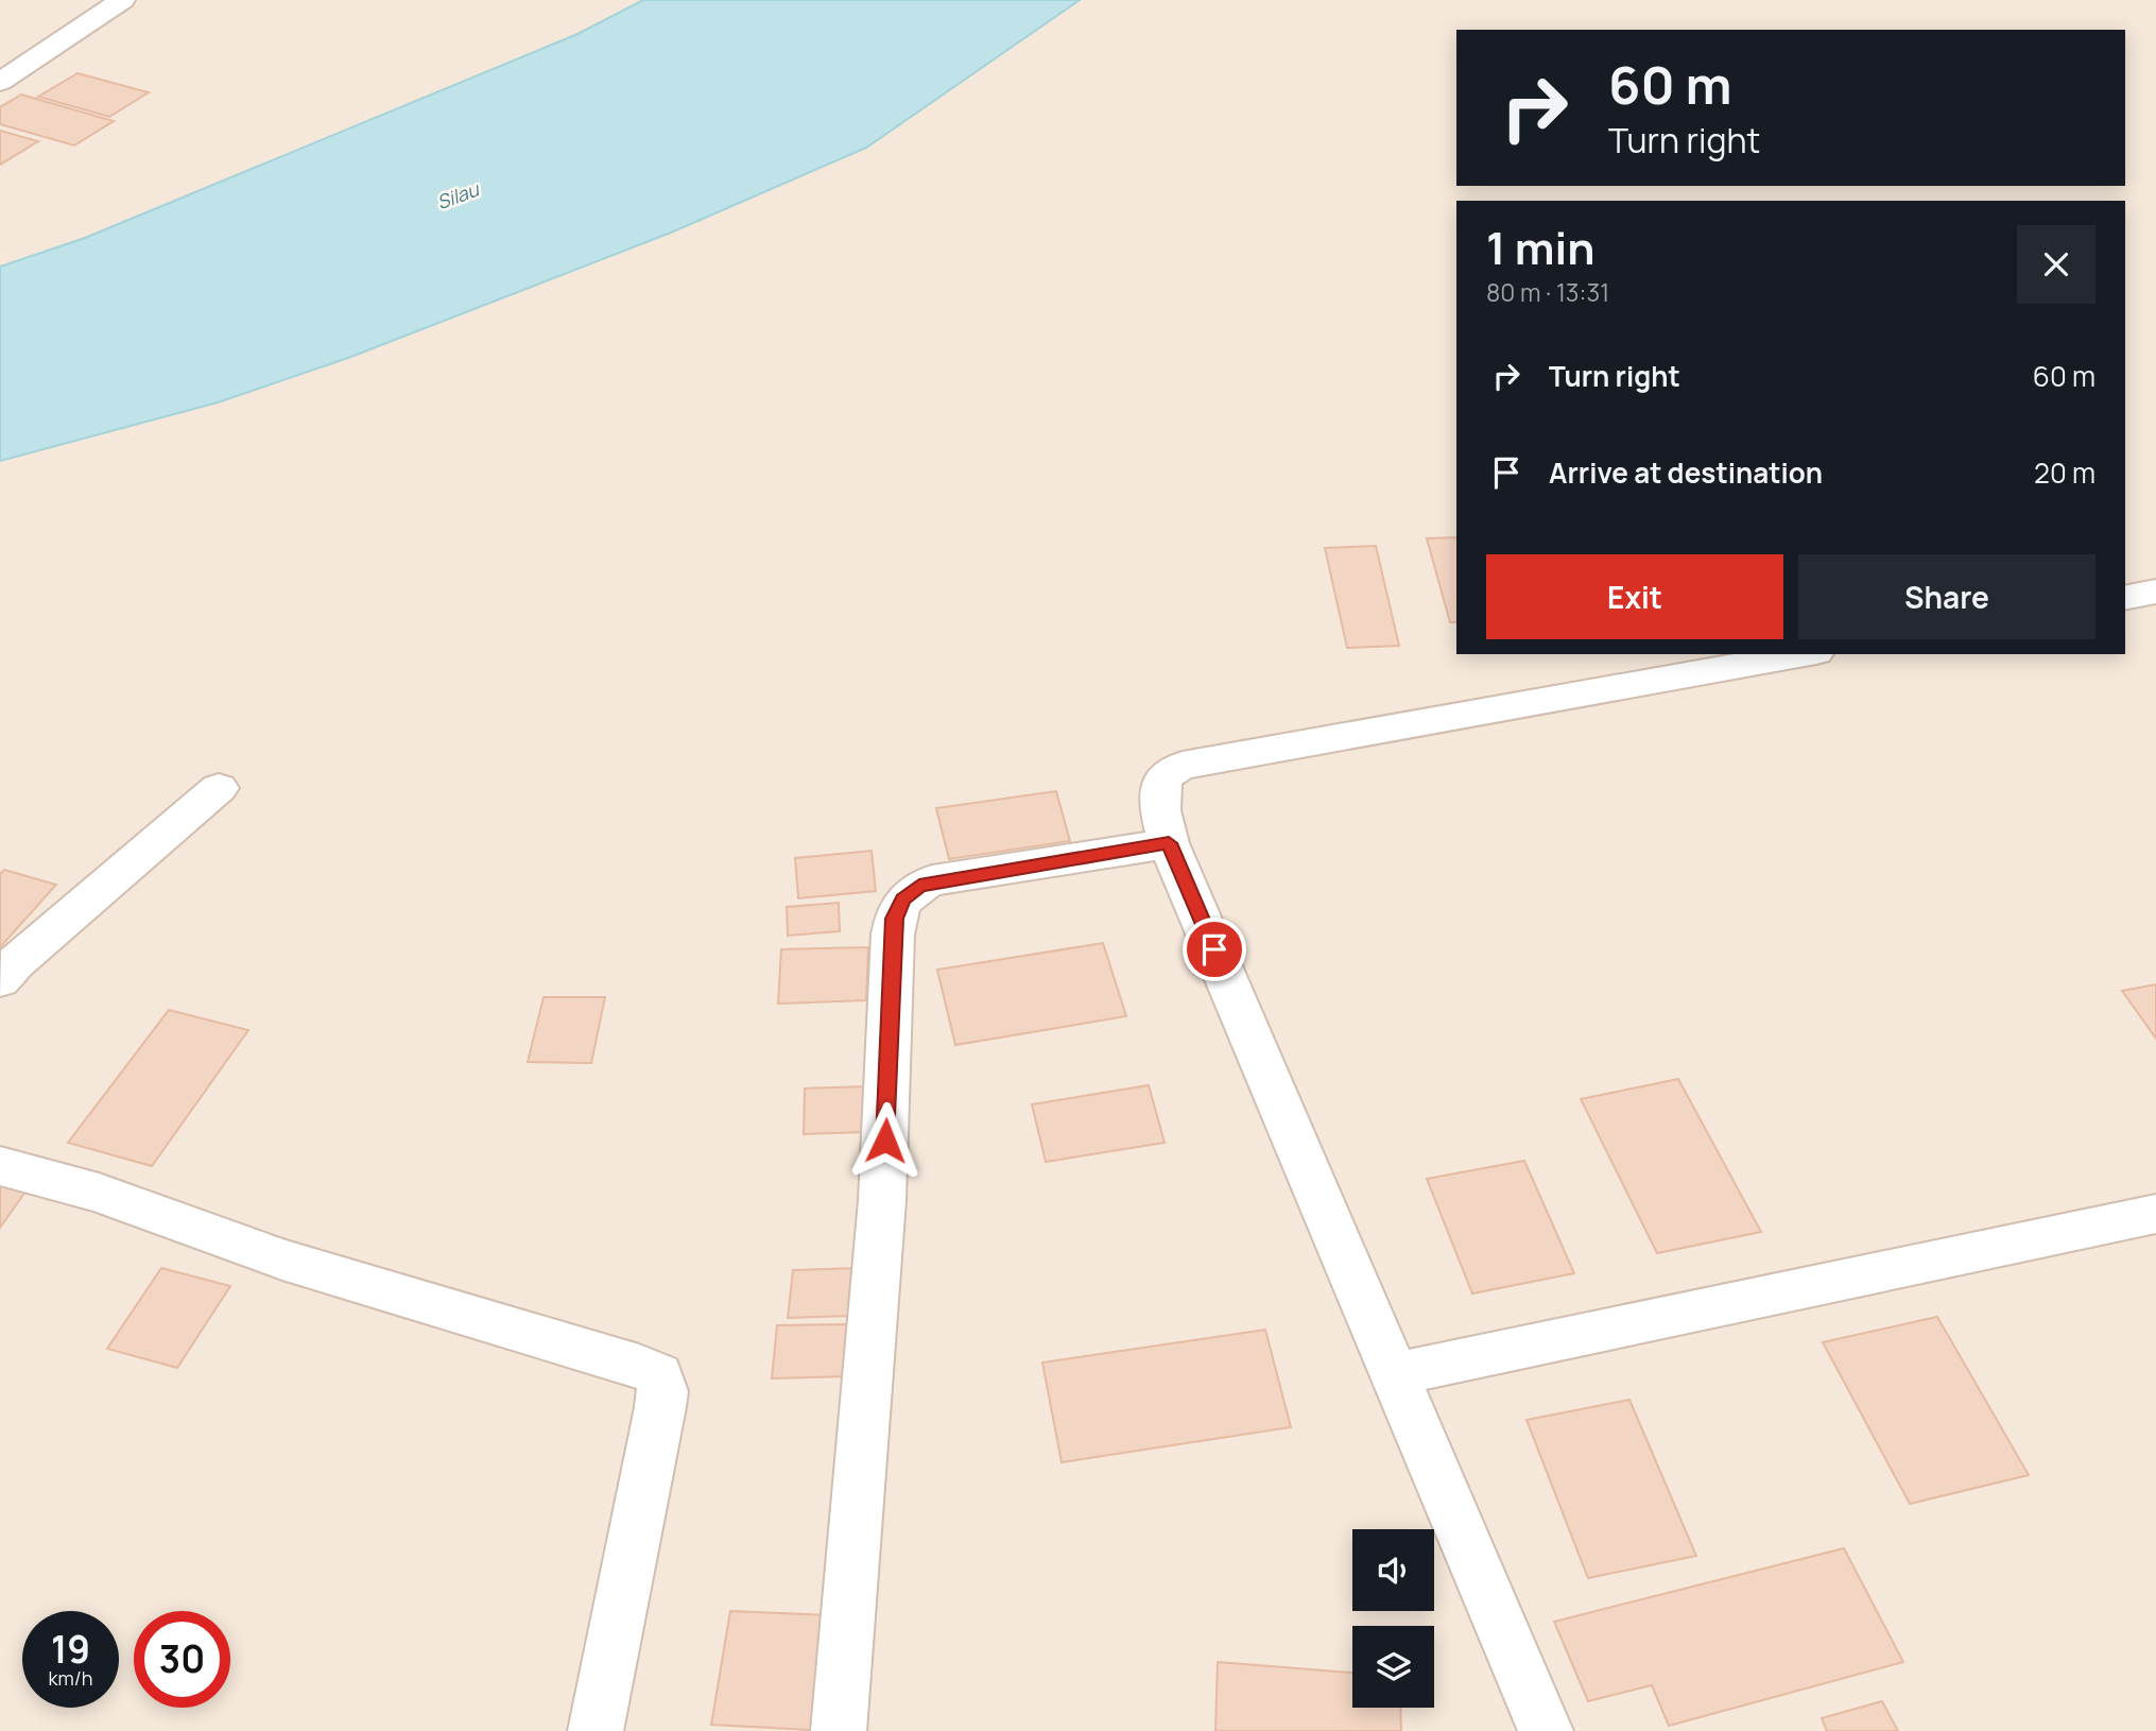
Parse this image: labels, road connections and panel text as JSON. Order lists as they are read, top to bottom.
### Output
{
  "water": ["Silau"],
  "page": {
    "turn": ["60 m", "Turn right"],
    "heading": ["1 min", "80 m · 13:31"],
    "list": [
      {
        "name": "Turn right",
        "value": "60 m"
      },
      {
        "name": "Arrive at destination",
        "value": "20 m"
      }
    ],
    "buttons": ["Exit", "Share"],
    "speed": "19 km/h",
    "limit": "30"
  }
}
